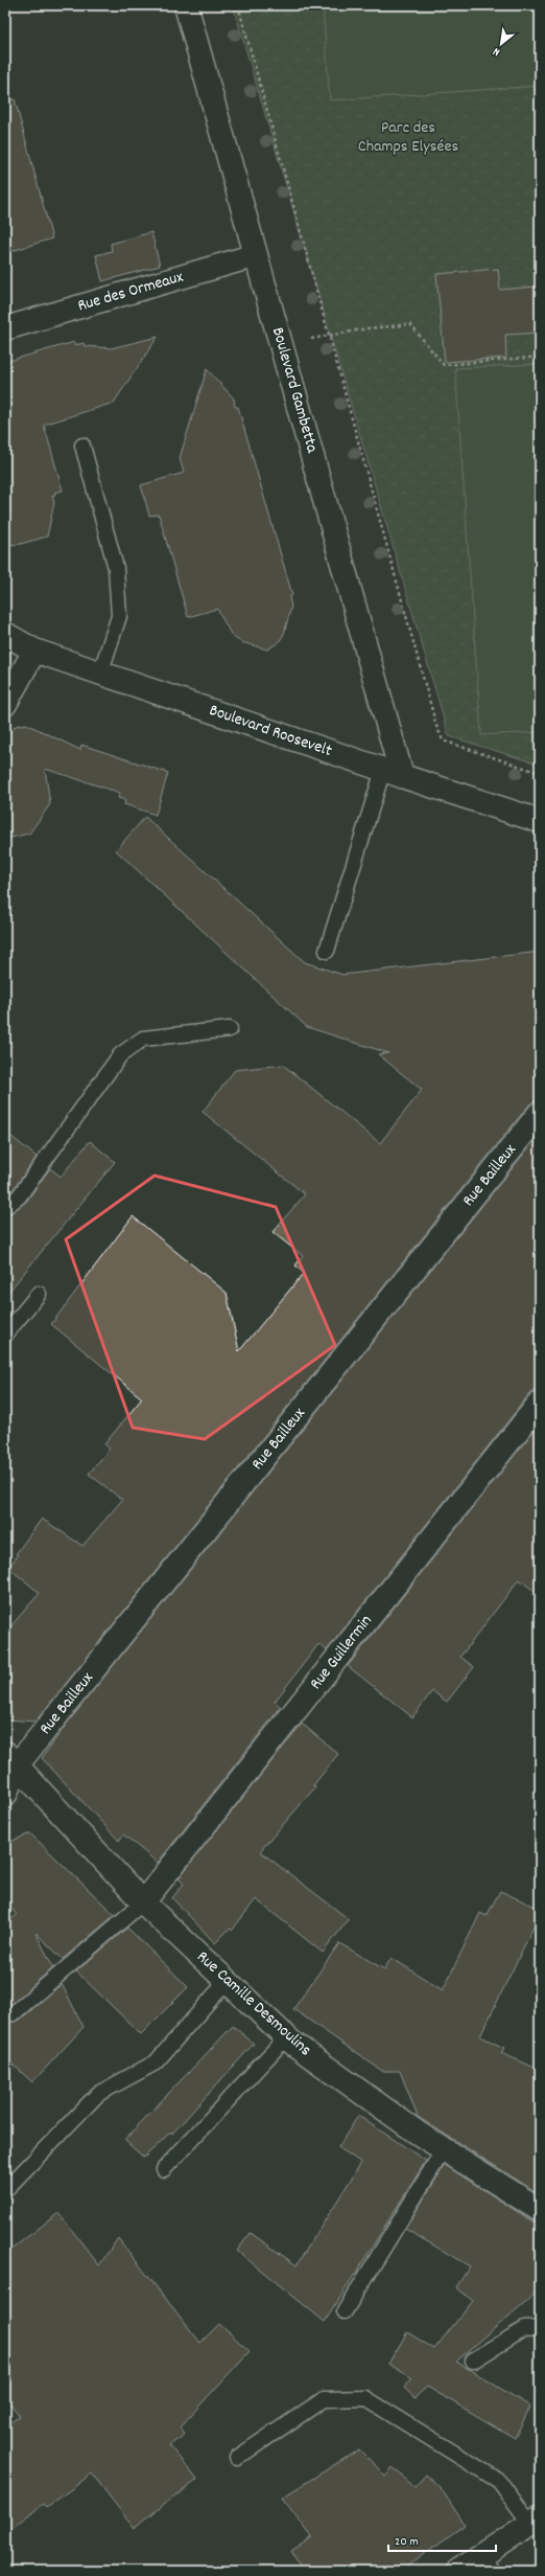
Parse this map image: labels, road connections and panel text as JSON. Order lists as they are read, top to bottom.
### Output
{
  "streets": {
    "street": [
      "Rue des Ormeaux",
      "Boulevard Gambetta",
      "Boulevard Roosevelt",
      "Rue Bailleux",
      "Rue Guillermin",
      "Rue Camille Desmoulins"
    ]
  },
  "crossings": [
    ["Rue des Ormeaux", "Boulevard Gambetta"],
    ["Boulevard Gambetta", "Boulevard Roosevelt"],
    ["Rue Bailleux", "Rue Camille Desmoulins"],
    ["Rue Guillermin", "Rue Camille Desmoulins"]
  ],
  "parks": ["Parc des Champs Elysées"],
  "scale_bar": "20 m",
  "north": "bottom left"
}
